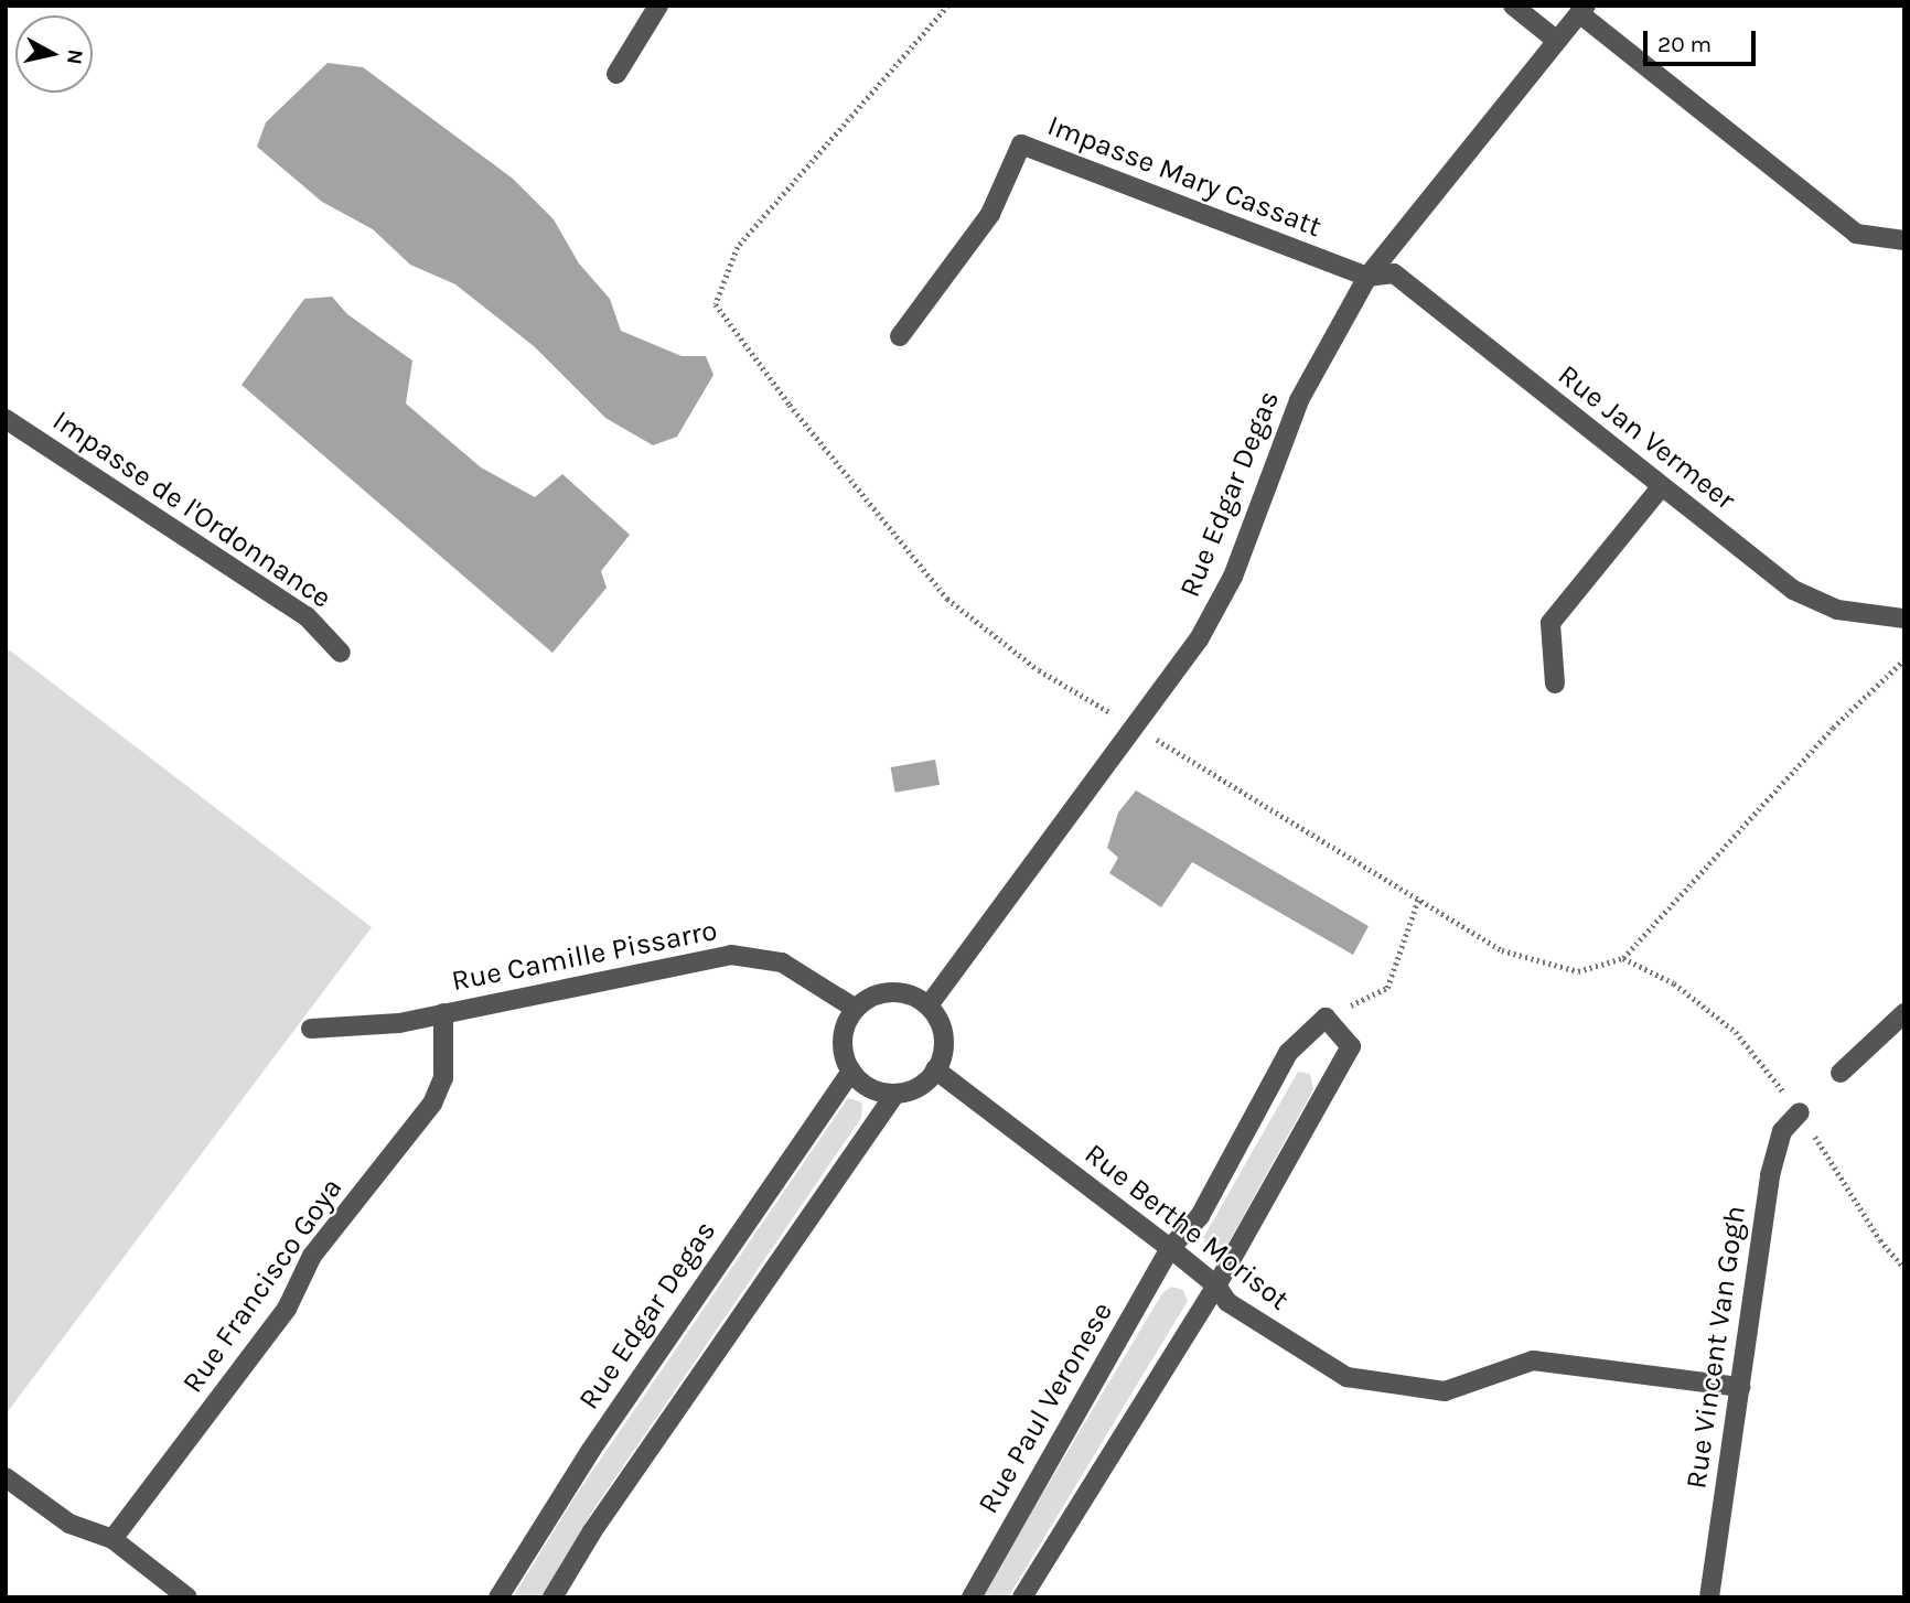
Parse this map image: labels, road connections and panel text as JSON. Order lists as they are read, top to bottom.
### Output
{
  "streets": {
    "street": [
      "Impasse Mary Cassatt",
      "Rue Jan Vermeer",
      "Rue Edgar Degas",
      "Impasse de l'Ordonnance",
      "Rue Camille Pissarro",
      "Rue Berthe Morisot",
      "Rue Francisco Goya",
      "Rue Vincent Van Gogh",
      "Rue Paul Veronese"
    ]
  },
  "crossings": [
    ["Impasse Mary Cassatt", "Rue Jan Vermeer"],
    ["Impasse Mary Cassatt", "Rue Edgar Degas"],
    ["Rue Jan Vermeer", "Rue Edgar Degas"],
    ["Rue Edgar Degas", "Rue Camille Pissarro"],
    ["Rue Edgar Degas", "Rue Berthe Morisot"],
    ["Rue Camille Pissarro", "Rue Berthe Morisot"],
    ["Rue Camille Pissarro", "Rue Francisco Goya"],
    ["Rue Berthe Morisot", "Rue Vincent Van Gogh"],
    ["Rue Berthe Morisot", "Rue Paul Veronese"]
  ],
  "scale_bar": "20 m",
  "north": "right"
}
